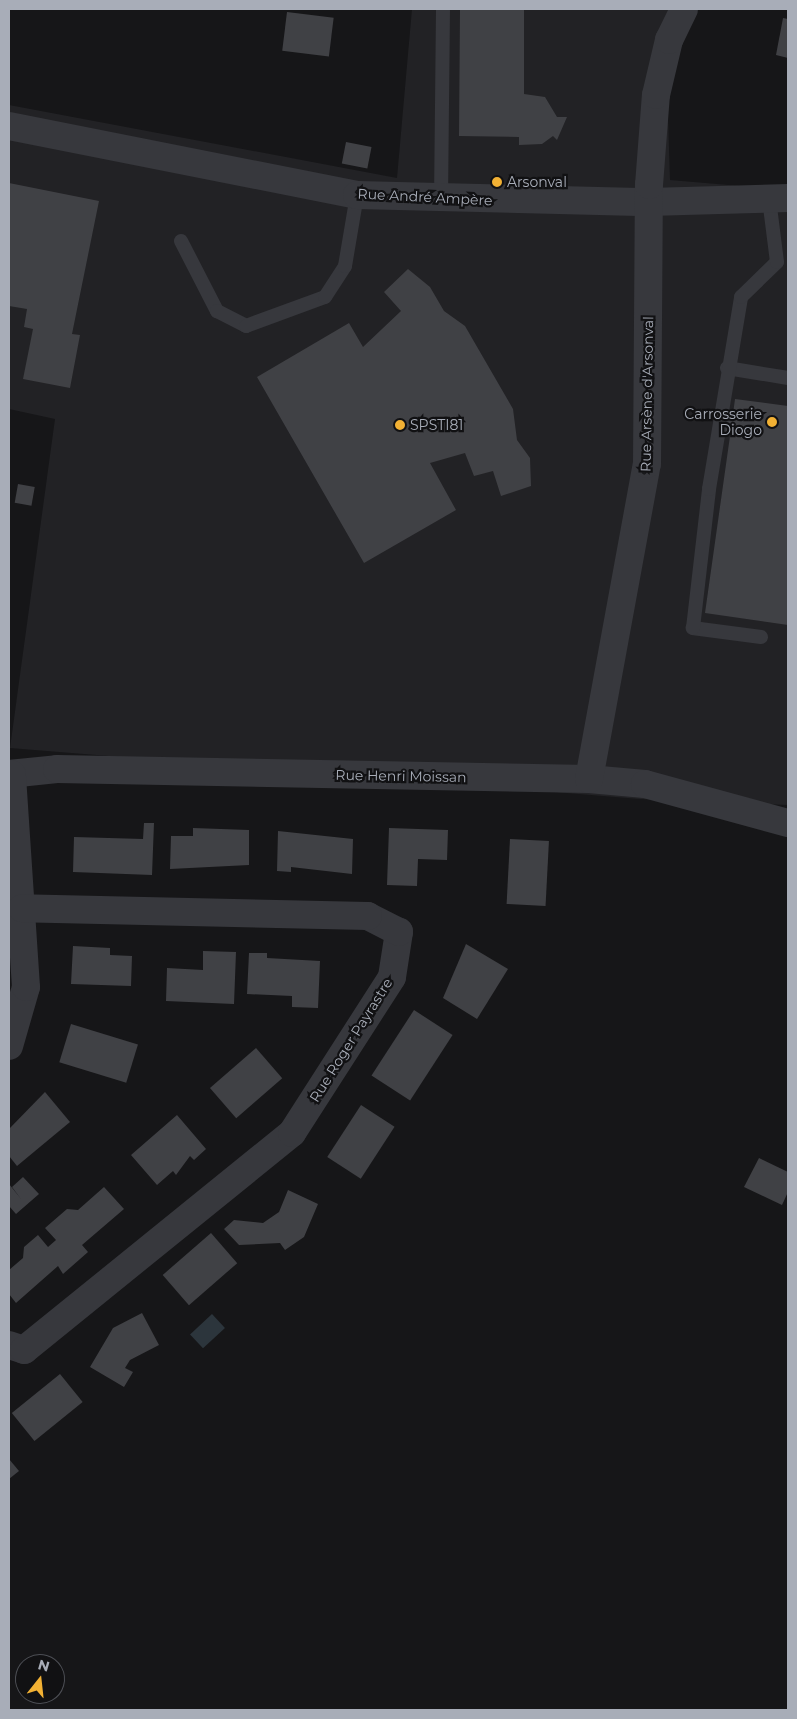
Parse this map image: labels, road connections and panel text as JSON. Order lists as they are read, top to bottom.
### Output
{
  "streets": {
    "street": [
      "Rue André Ampère",
      "Rue Arsène d'Arsonval",
      "Rue Henri Moissan",
      "Rue Roger Payrastre"
    ]
  },
  "crossings": [
    ["Rue André Ampère", "Rue Arsène d'Arsonval"],
    ["Rue Arsène d'Arsonval", "Rue Henri Moissan"]
  ],
  "places": ["Arsonval", "Carrosserie Diogo", "SPSTI81"],
  "north": "top"
}
